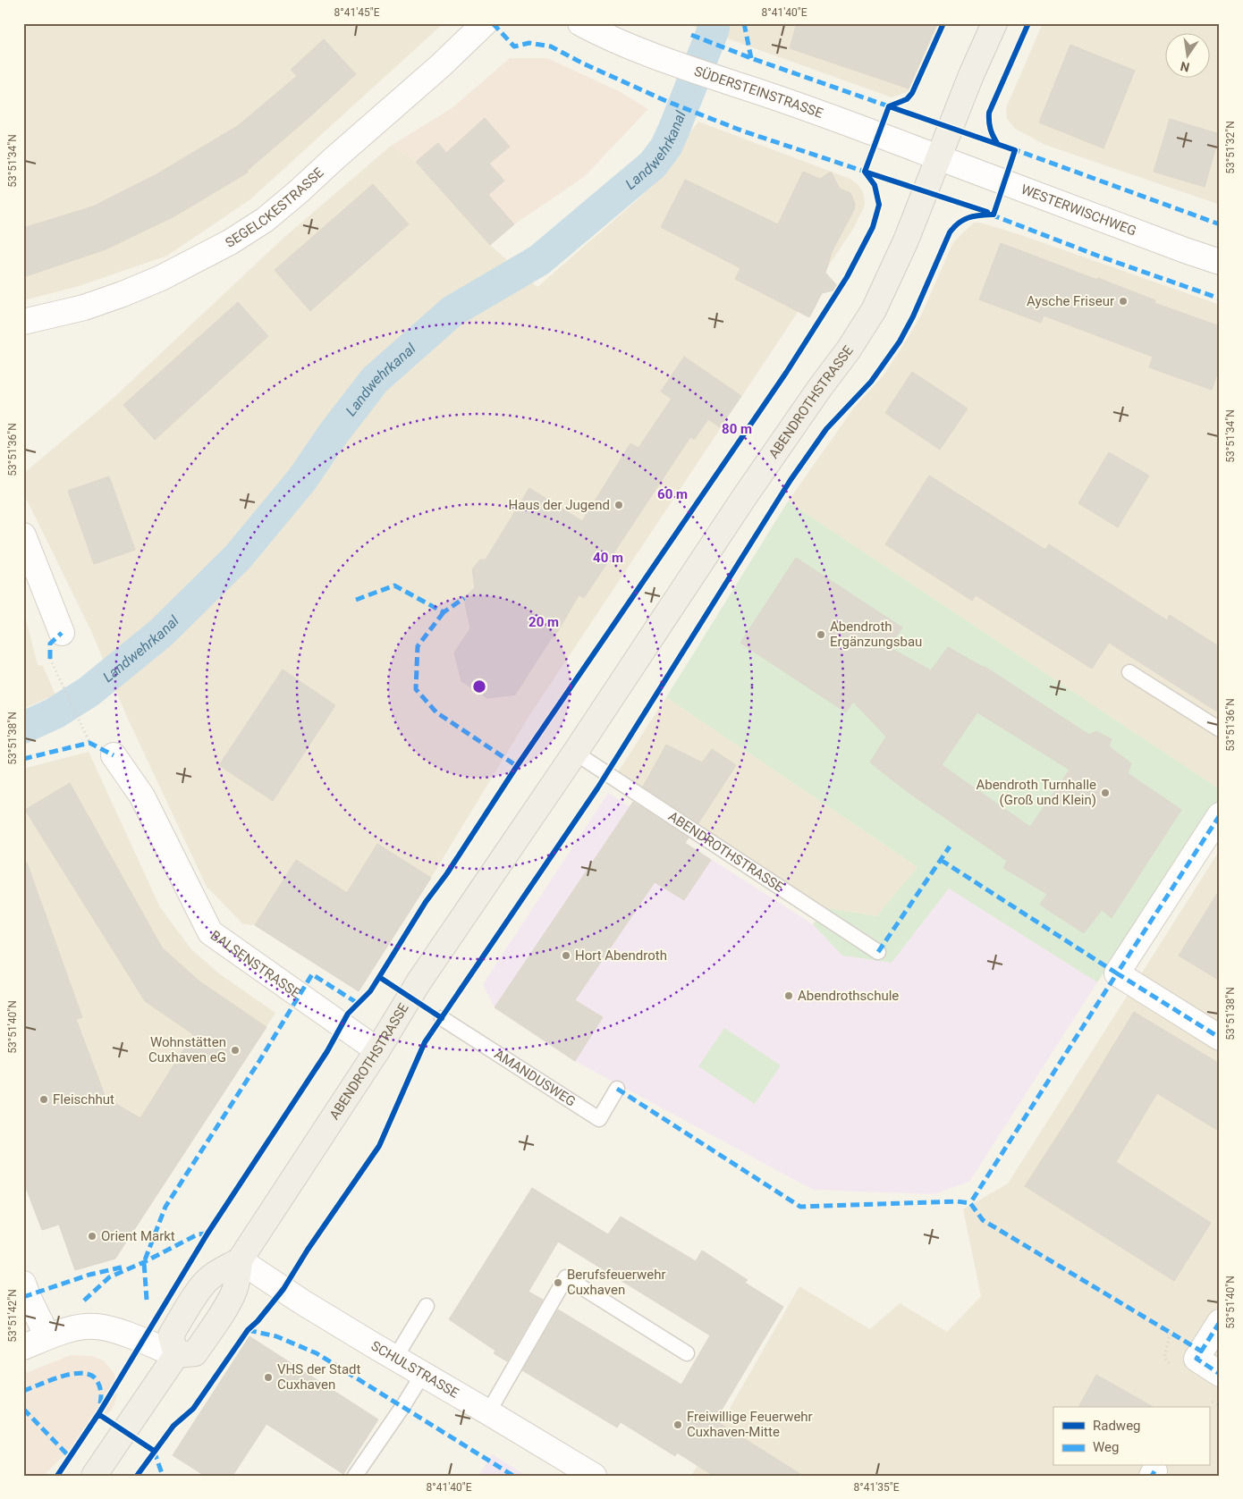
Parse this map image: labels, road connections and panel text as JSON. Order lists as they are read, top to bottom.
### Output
{
  "streets": {
    "main road": ["ABENDROTHSTRASSE"],
    "street": [
      "SÜDERSTEINSTRASSE",
      "SEGELCKESTRASSE",
      "WESTERWISCHWEG",
      "BALSENSTRASSE",
      "SCHULSTRASSE"
    ],
    "lane": ["AMANDUSWEG"]
  },
  "crossings": [
    ["SÜDERSTEINSTRASSE", "WESTERWISCHWEG"],
    ["SÜDERSTEINSTRASSE", "ABENDROTHSTRASSE"],
    ["WESTERWISCHWEG", "ABENDROTHSTRASSE"],
    ["ABENDROTHSTRASSE", "BALSENSTRASSE"],
    ["ABENDROTHSTRASSE", "SCHULSTRASSE"]
  ],
  "water": ["Landwehrkanal"],
  "places": [
    "Aysche Friseur",
    "Haus der Jugend",
    "Abendroth Ergänzungsbau",
    "Abendroth Turnhalle (Groß und Klein)",
    "Hort Abendroth",
    "Abendrothschule",
    "Wohnstätten Cuxhaven eG",
    "Fleischhut",
    "Orient Markt",
    "Berufsfeuerwehr Cuxhaven",
    "VHS der Stadt Cuxhaven",
    "Freiwillige Feuerwehr Cuxhaven-Mitte"
  ],
  "legend": ["Radweg", "Weg"],
  "north": "bottom",
  "coordinates": [
    "8°41'45\"E",
    "8°41'40\"E",
    "53°51'32\"N",
    "53°51'34\"N",
    "53°51'36\"N",
    "53°51'38\"N",
    "53°51'40\"N",
    "53°51'42\"N",
    "8°41'35\"E"
  ],
  "rings": [
    "80 m",
    "60 m",
    "40 m",
    "20 m"
  ]
}
